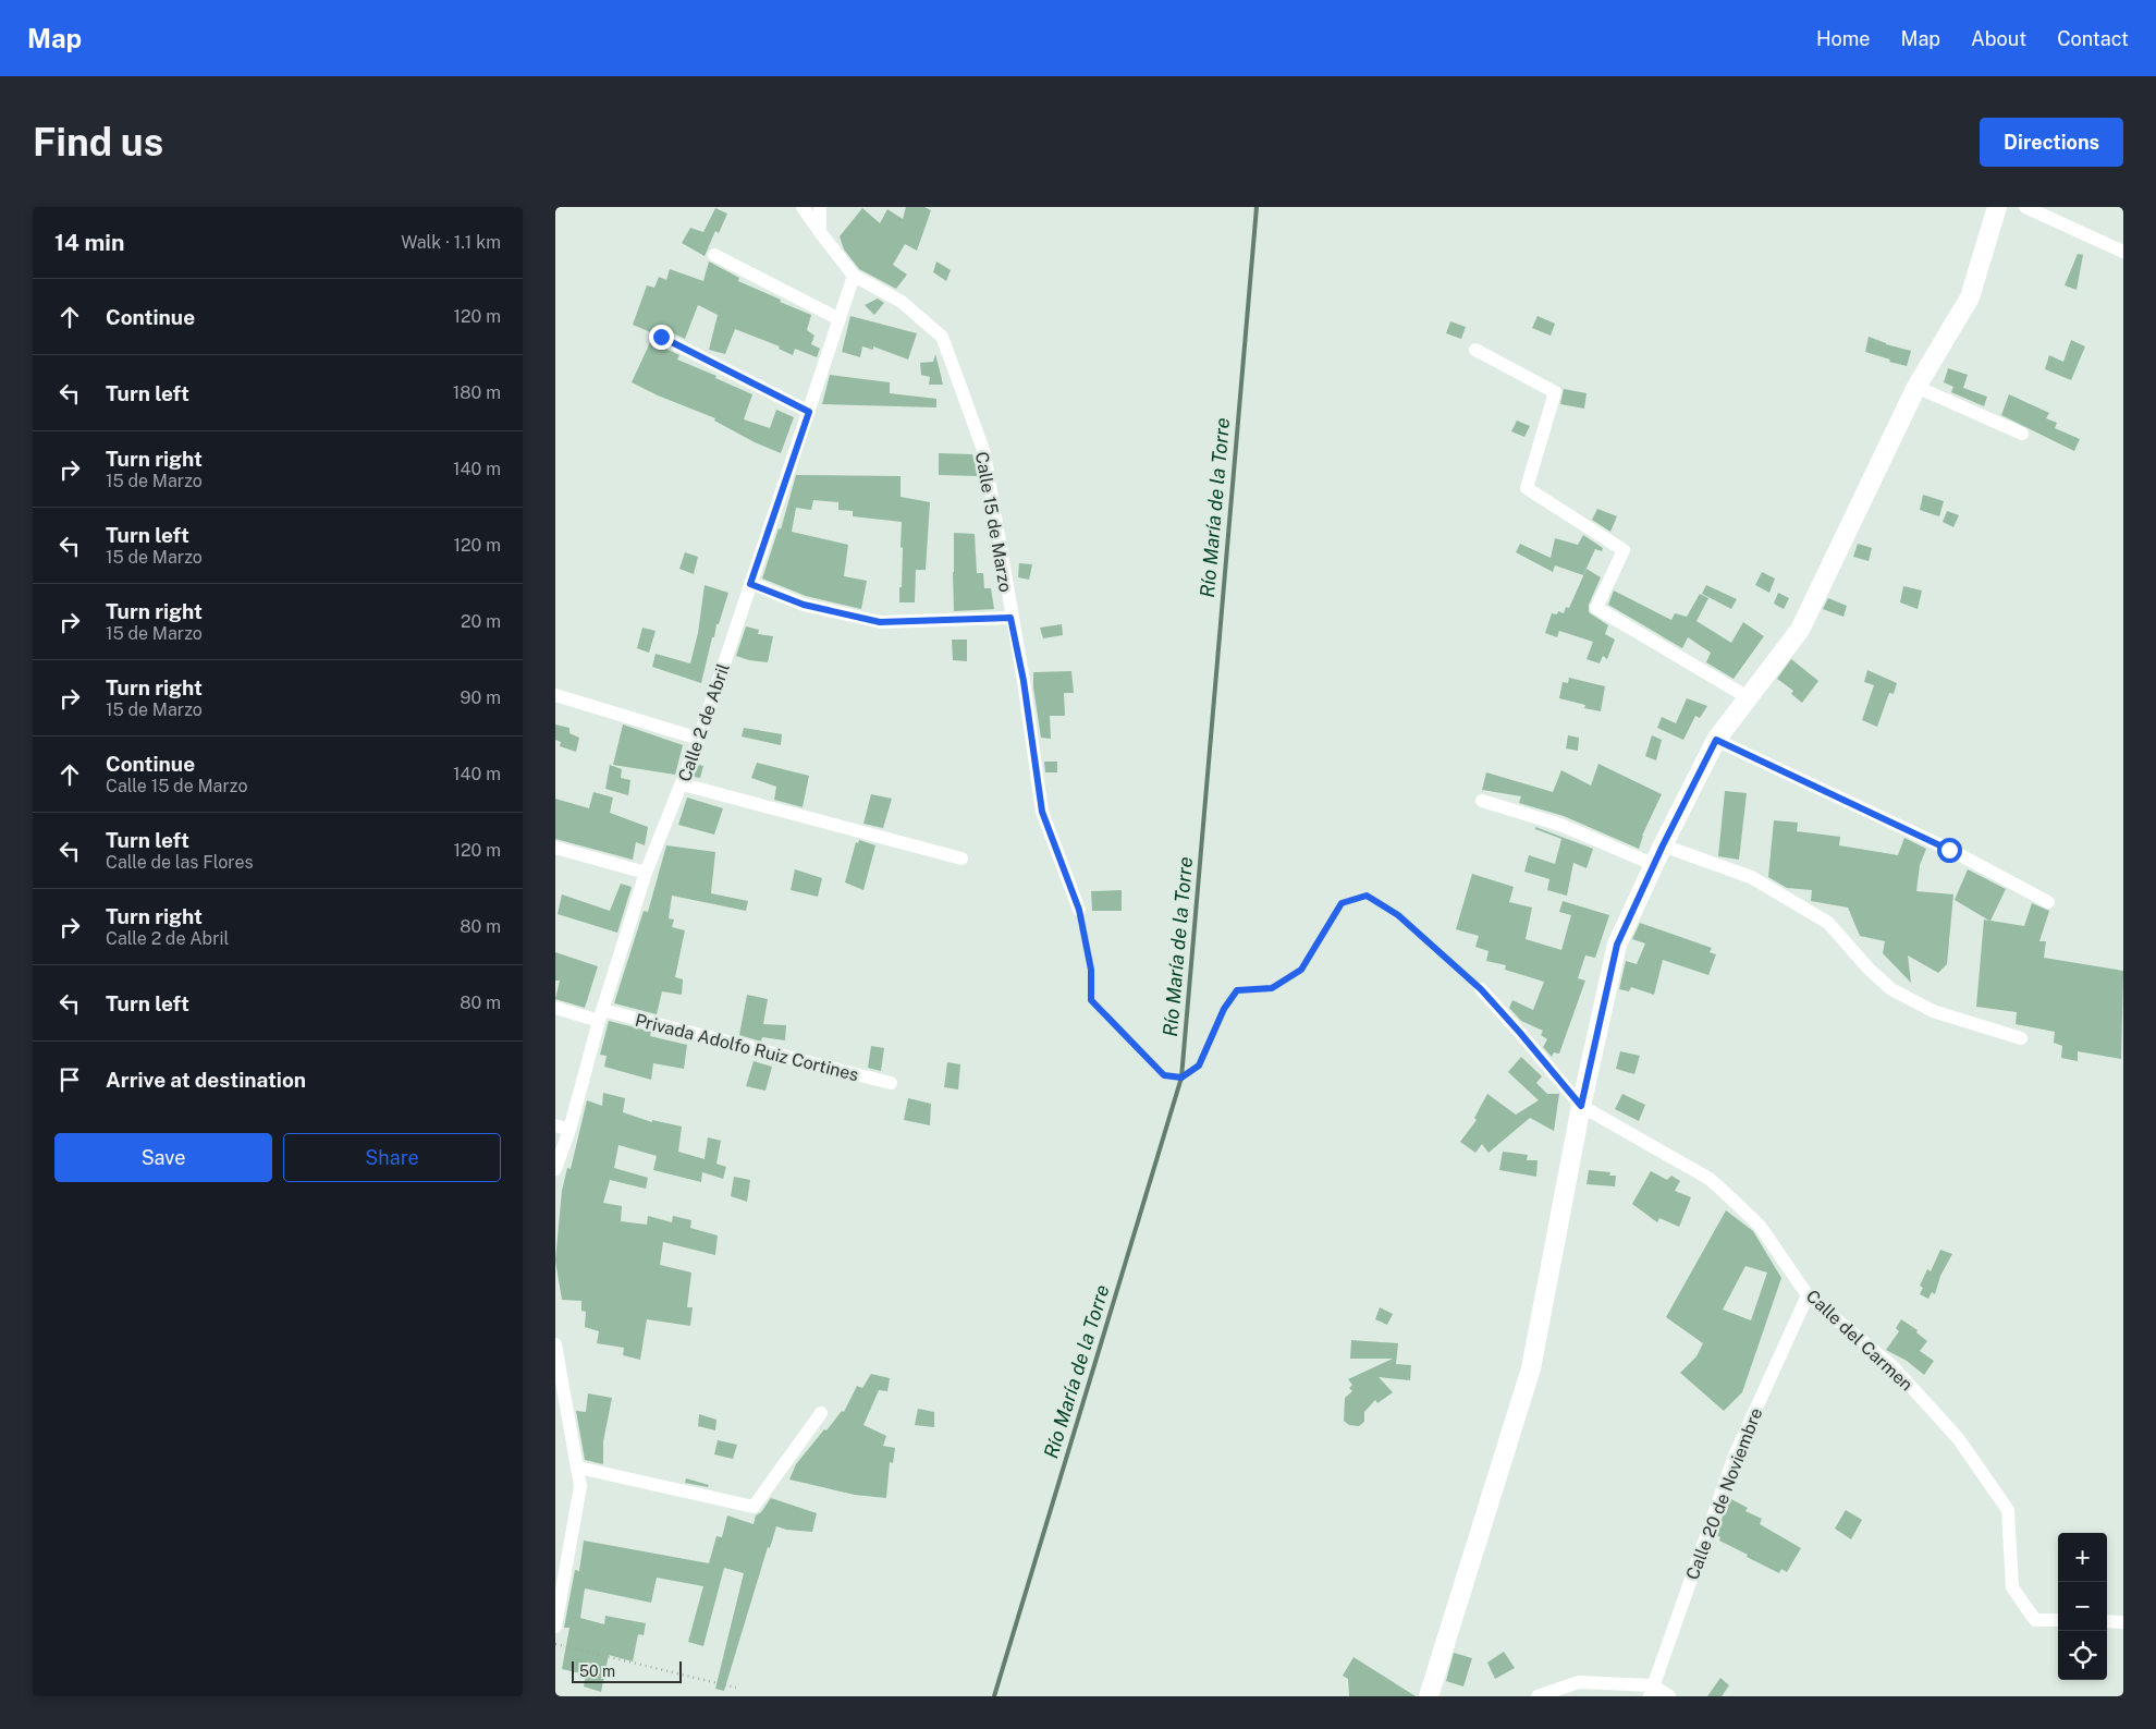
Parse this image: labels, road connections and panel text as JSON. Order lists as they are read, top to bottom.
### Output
{
  "streets": {
    "street": [
      "Calle 15 de Marzo",
      "Calle 2 de Abril",
      "Privada Adolfo Ruiz Cortines",
      "Calle del Carmen",
      "Calle 20 de Noviembre"
    ]
  },
  "crossings": [
    ["Calle 15 de Marzo", "Calle 2 de Abril"],
    ["Calle 2 de Abril", "Privada Adolfo Ruiz Cortines"],
    ["Calle del Carmen", "Calle 20 de Noviembre"]
  ],
  "water": ["Río María de la Torre"],
  "scale_bar": "50 m",
  "page": {
    "header": "Map",
    "nav": [
      "Home",
      "Map",
      "About",
      "Contact"
    ],
    "buttons": [
      "Directions",
      ["Save", "Share"]
    ],
    "title": "Find us",
    "heading": ["14 min", "Walk · 1.1 km"],
    "list": [
      ["Continue", "120 m"],
      ["Turn left", "180 m"],
      ["Turn right", "15 de Marzo", "140 m"],
      ["Turn left", "15 de Marzo", "120 m"],
      ["Turn right", "15 de Marzo", "20 m"],
      ["Turn right", "15 de Marzo", "90 m"],
      ["Continue", "Calle 15 de Marzo", "140 m"],
      ["Turn left", "Calle de las Flores", "120 m"],
      ["Turn right", "Calle 2 de Abril", "80 m"],
      ["Turn left", "80 m"],
      "Arrive at destination"
    ],
    "map_buttons": ["+", "−"],
    "scale": "50 m"
  }
}
